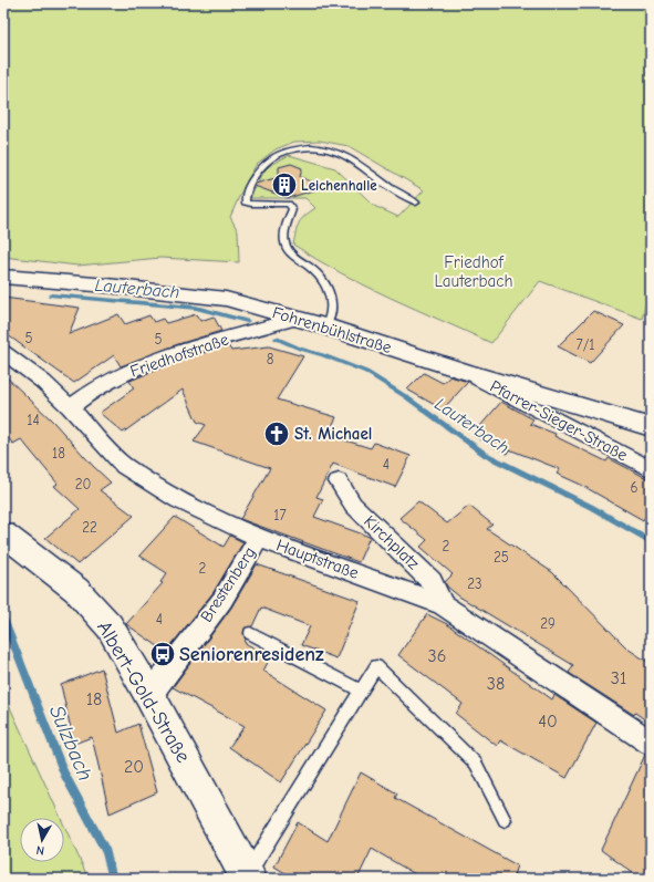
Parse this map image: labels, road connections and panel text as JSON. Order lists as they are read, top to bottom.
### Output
{
  "streets": {
    "main road": ["Fohrenbühlstraße", "Albert-Gold-Straße"],
    "street": [
      "Friedhofstraße",
      "Pfarrer-Sieger-Straße",
      "Kirchplatz",
      "Hauptstraße",
      "Brestenberg"
    ]
  },
  "crossings": [
    ["Fohrenbühlstraße", "Friedhofstraße"],
    ["Fohrenbühlstraße", "Pfarrer-Sieger-Straße"],
    ["Friedhofstraße", "Hauptstraße"],
    ["Kirchplatz", "Hauptstraße"],
    ["Hauptstraße", "Brestenberg"],
    ["Brestenberg", "Albert-Gold-Straße"]
  ],
  "water": ["Lauterbach", "Sulzbach"],
  "parks": ["Friedhof Lauterbach"],
  "places": {
    "building": ["Leichenhalle"],
    "church": ["St. Michael"],
    "bus stop": ["Seniorenresidenz"]
  },
  "house_numbers": [
    "5",
    "5",
    "7/1",
    "8",
    "14",
    "18",
    "4",
    "20",
    "6",
    "17",
    "22",
    "2",
    "25",
    "2",
    "23",
    "4",
    "29",
    "36",
    "31",
    "38",
    "18",
    "40",
    "20"
  ],
  "north": "bottom"
}
